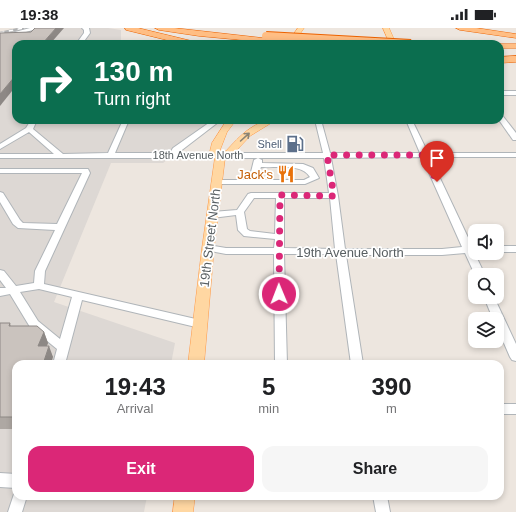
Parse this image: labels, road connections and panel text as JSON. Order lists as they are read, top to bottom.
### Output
{
  "streets": {
    "main road": ["19th Street North"],
    "street": ["18th Avenue North", "19th Avenue North"]
  },
  "crossings": [
    ["18th Avenue North", "19th Street North"],
    ["19th Street North", "19th Avenue North"]
  ],
  "places": {
    "fuel station": ["Shell"],
    "restaurant": ["Jack's"]
  },
  "page": {
    "status": "19:38",
    "turn": ["130 m", "Turn right"],
    "eta": [
      "19:43",
      "Arrival",
      "5",
      "min",
      "390",
      "m"
    ],
    "buttons": ["Exit", "Share"]
  }
}
